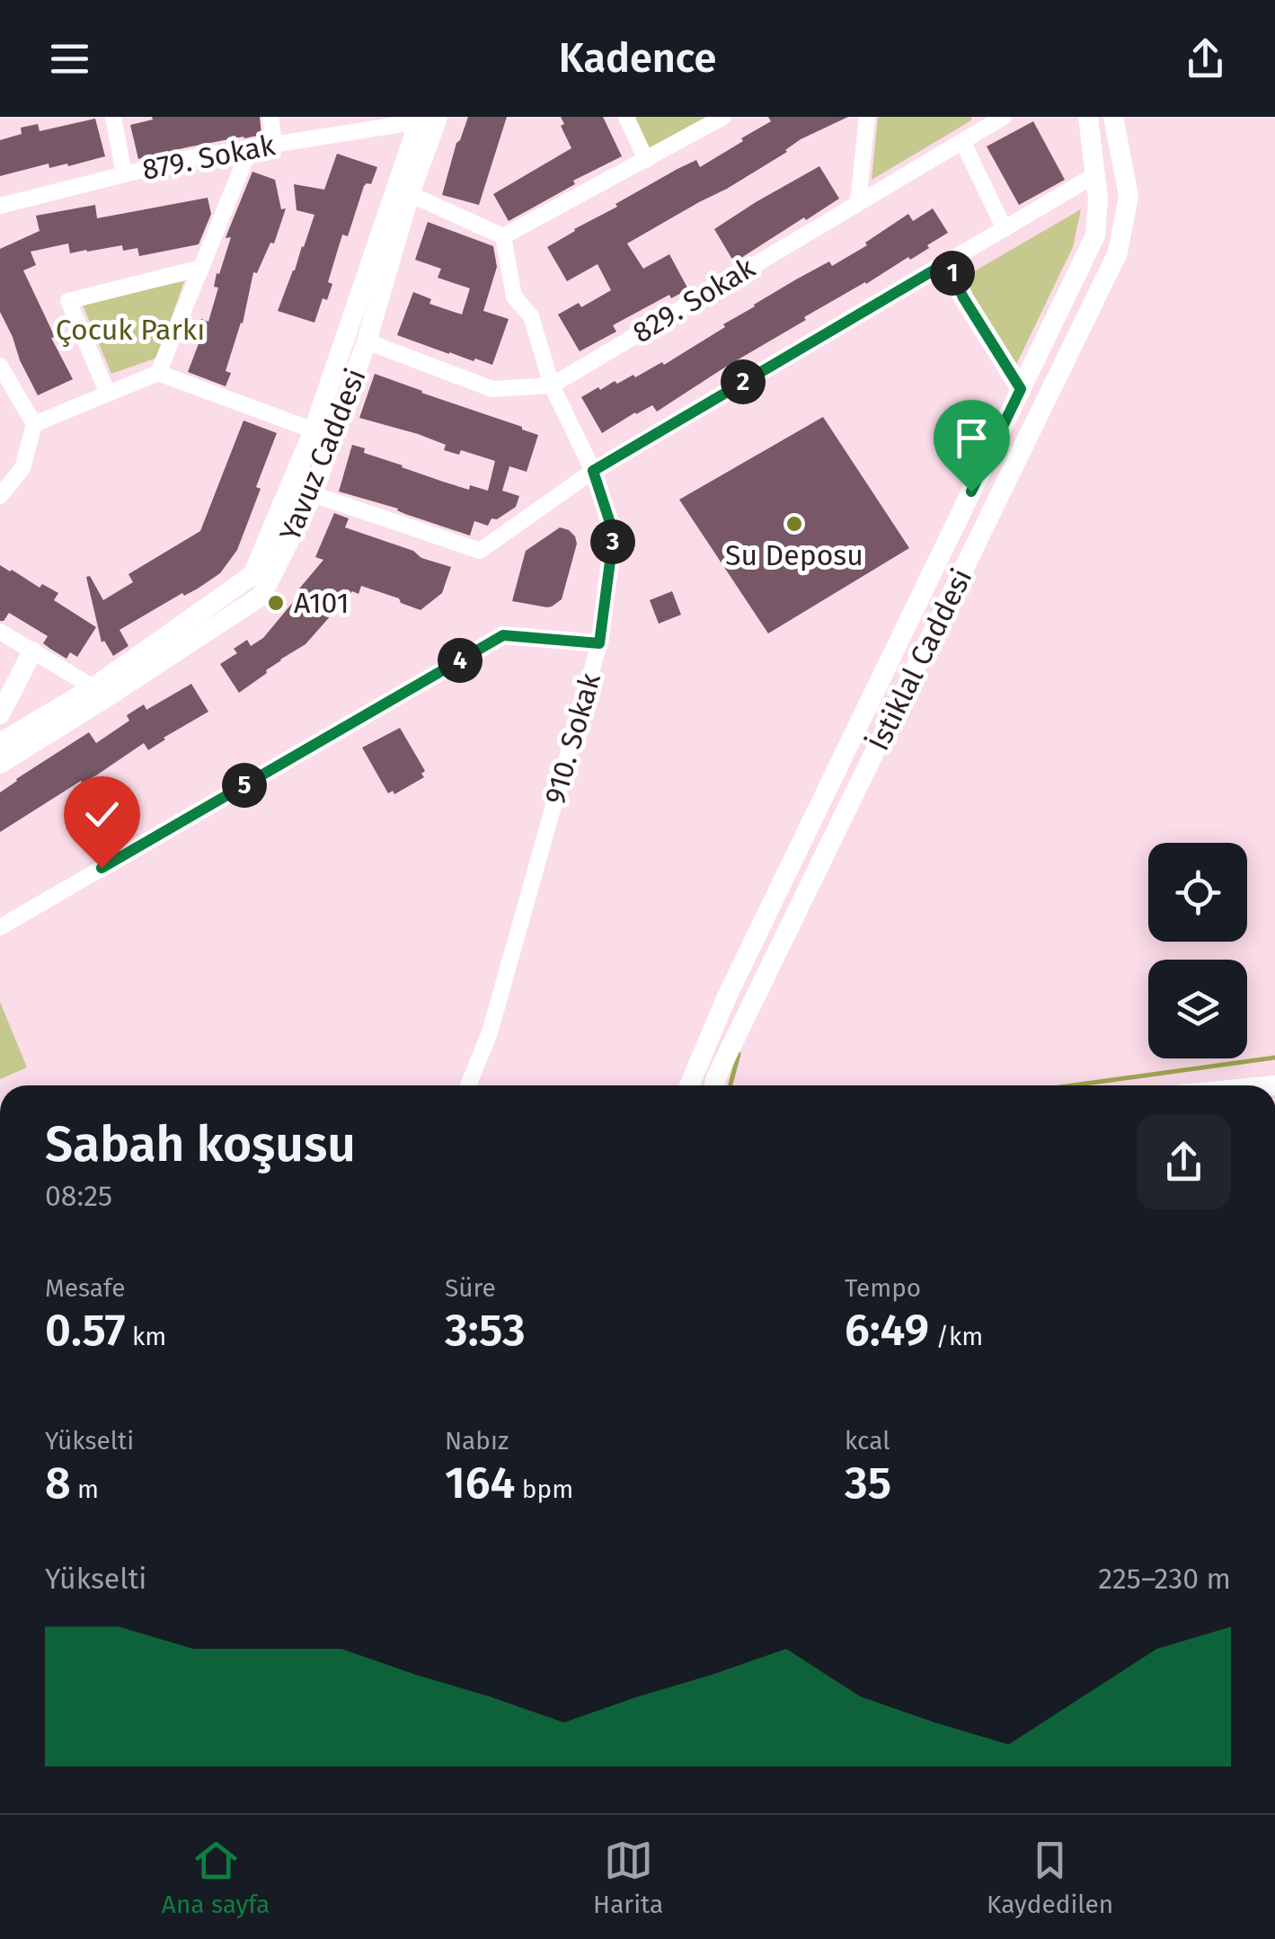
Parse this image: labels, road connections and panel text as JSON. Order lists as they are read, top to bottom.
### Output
{
  "streets": {
    "main road": ["Yavuz Caddesi", "İstiklal Caddesi"],
    "street": ["879. Sokak", "829. Sokak", "910. Sokak"]
  },
  "crossings": [
    ["879. Sokak", "Yavuz Caddesi"],
    ["829. Sokak", "Yavuz Caddesi"],
    ["829. Sokak", "910. Sokak"]
  ],
  "parks": ["Çocuk Parkı"],
  "places": ["Su Deposu", "A101"],
  "page": {
    "header": "Kadence",
    "pins": [
      "1",
      "2",
      "3",
      "4",
      "5"
    ],
    "heading": ["Sabah koşusu", "08:25"],
    "stats": [
      ["Mesafe", "0.57 km"],
      ["Süre", "3:53"],
      ["Tempo", "6:49 /km"],
      ["Yükselti", "8 m"],
      ["Nabız", "164 bpm"],
      ["kcal", "35"]
    ],
    "chart": ["Yükselti", "225–230 m"],
    "tabs": ["Ana sayfa", "Harita", "Kaydedilen"]
  }
}
